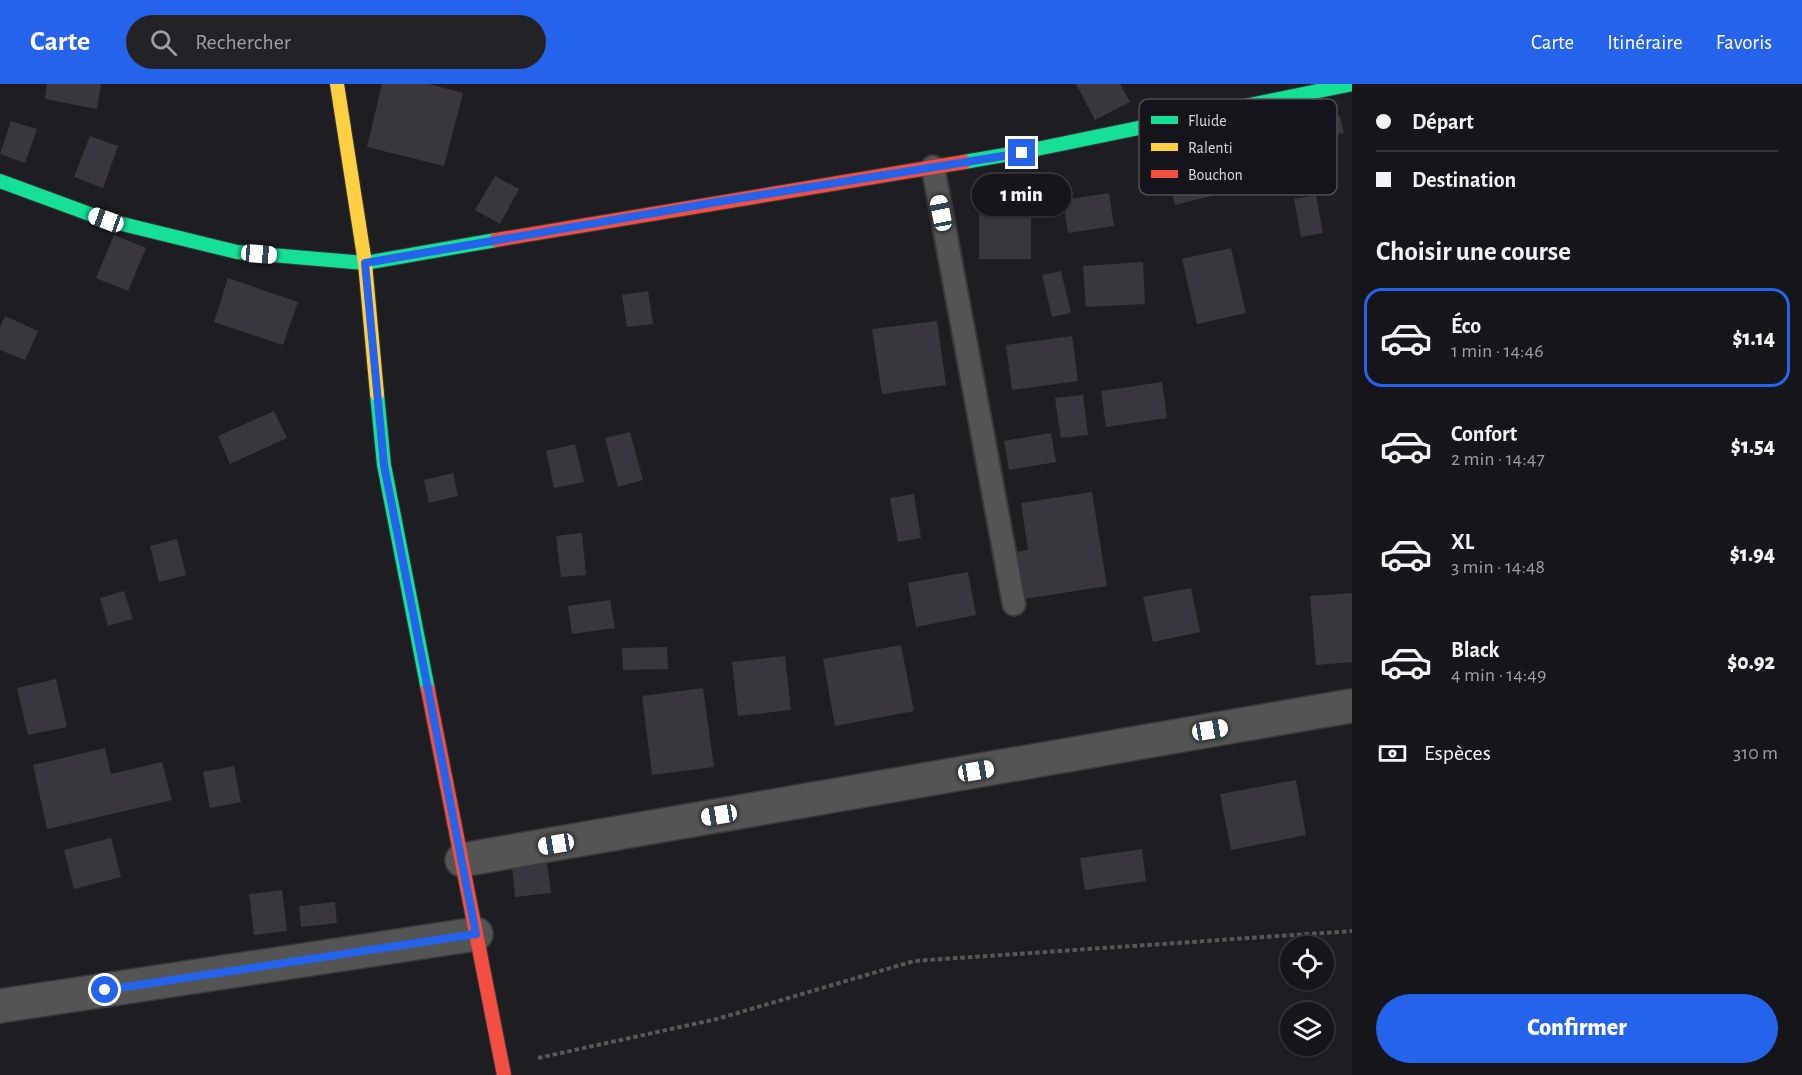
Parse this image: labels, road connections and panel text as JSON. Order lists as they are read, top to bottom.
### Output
{
  "legend": ["Fluide", "Ralenti", "Bouchon"],
  "page": {
    "header": "Carte",
    "search": "Rechercher",
    "nav": ["Carte", "Itinéraire", "Favoris"],
    "banner": ["Départ", "Destination"],
    "bubble": "1 min",
    "heading": "Choisir une course",
    "list": [
      {
        "name": "Éco",
        "note": "1 min · 14:46",
        "value": "$1.14"
      },
      {
        "name": "Confort",
        "note": "2 min · 14:47",
        "value": "$1.54"
      },
      {
        "name": "XL",
        "note": "3 min · 14:48",
        "value": "$1.94"
      },
      {
        "name": "Black",
        "note": "4 min · 14:49",
        "value": "$0.92"
      }
    ],
    "pay": ["Espèces", "310 m"],
    "buttons": "Confirmer"
  }
}
